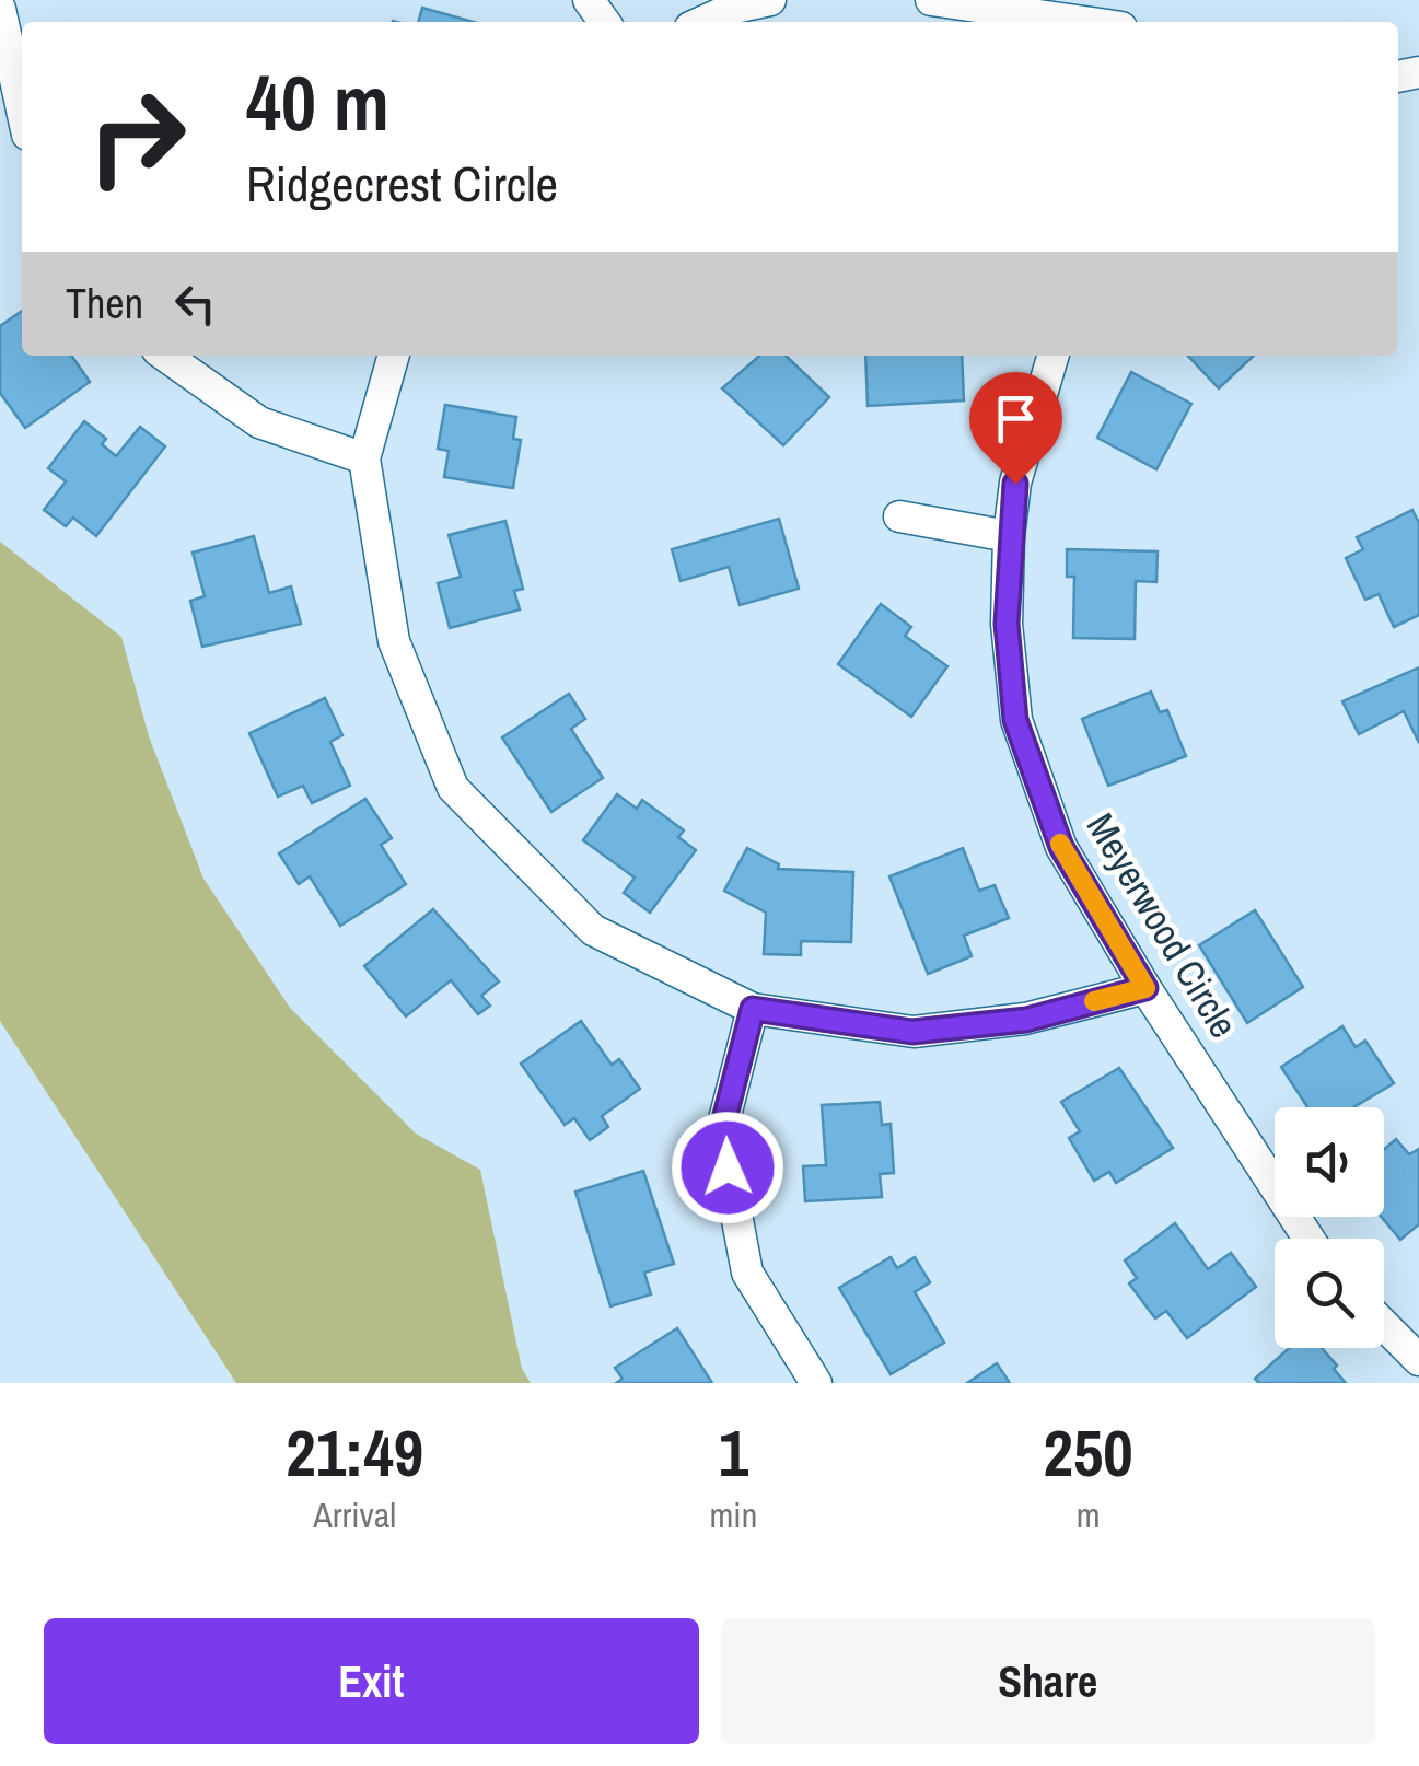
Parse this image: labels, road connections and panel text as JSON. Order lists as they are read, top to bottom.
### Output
{
  "streets": {
    "street": ["Meyerwood Circle"]
  },
  "page": {
    "turn": ["40 m", "Ridgecrest Circle"],
    "then": "Then",
    "eta": [
      "21:49",
      "Arrival",
      "1",
      "min",
      "250",
      "m"
    ],
    "buttons": ["Exit", "Share"]
  }
}
